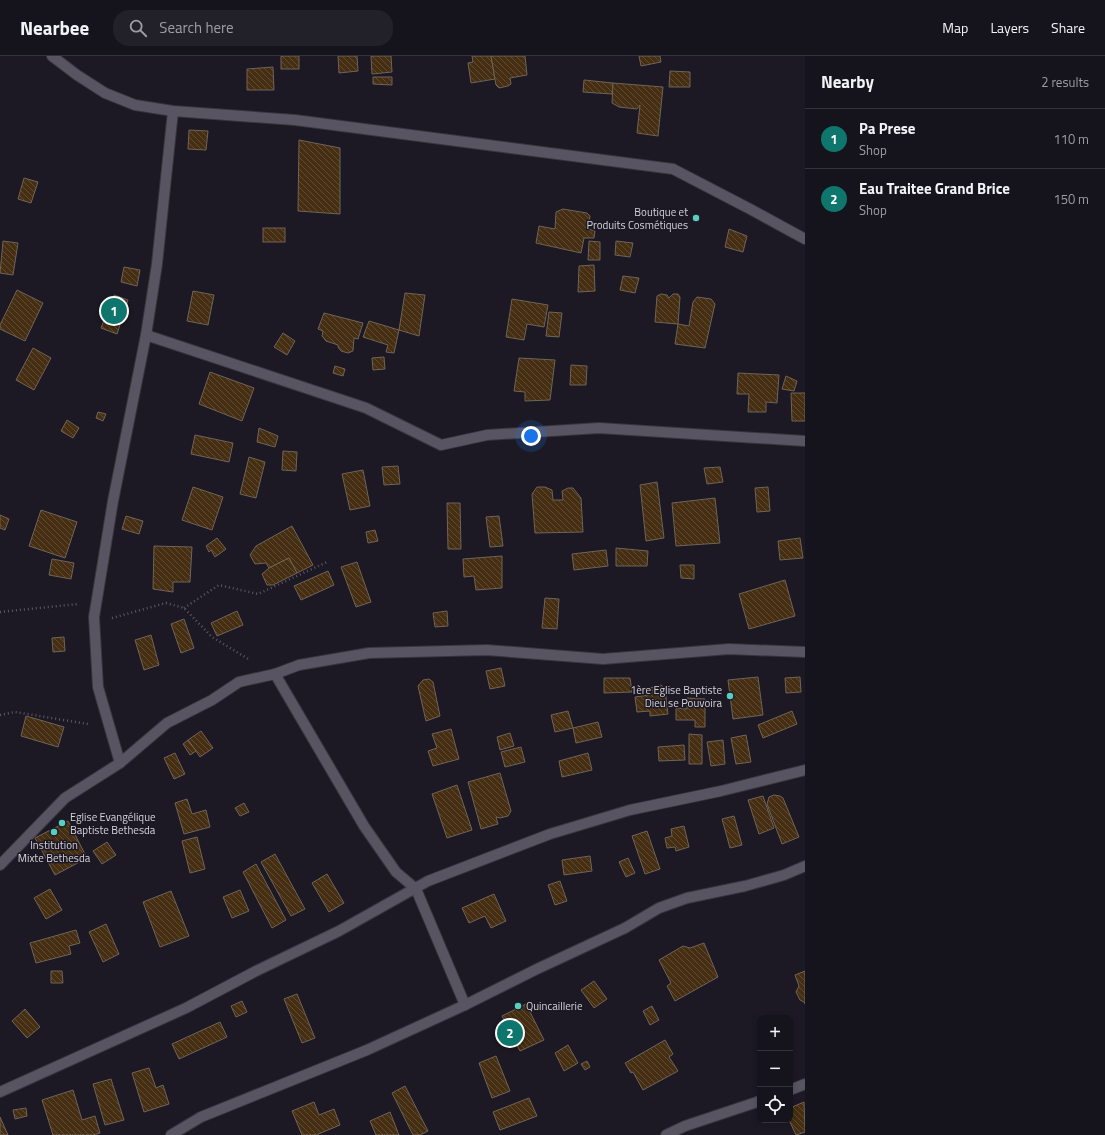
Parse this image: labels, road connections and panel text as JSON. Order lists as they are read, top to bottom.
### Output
{
  "places": [
    "Boutique et Produits Cosmétiques",
    "1ère Eglise Baptiste Dieu se Pouvoira",
    "Eglise Evangélique Baptiste Bethesda",
    "Institution Mixte Bethesda",
    "Quincaillerie"
  ],
  "page": {
    "header": "Nearbee",
    "search": "Search here",
    "nav": ["Map", "Layers", "Share"],
    "heading": ["Nearby", "2 results"],
    "list": [
      {
        "mark": "1",
        "name": "Pa Prese",
        "note": "Shop",
        "value": "110 m"
      },
      {
        "mark": "2",
        "name": "Eau Traitee Grand Brice",
        "note": "Shop",
        "value": "150 m"
      }
    ],
    "pins": ["1", "2"],
    "map_buttons": ["+", "−"]
  }
}
